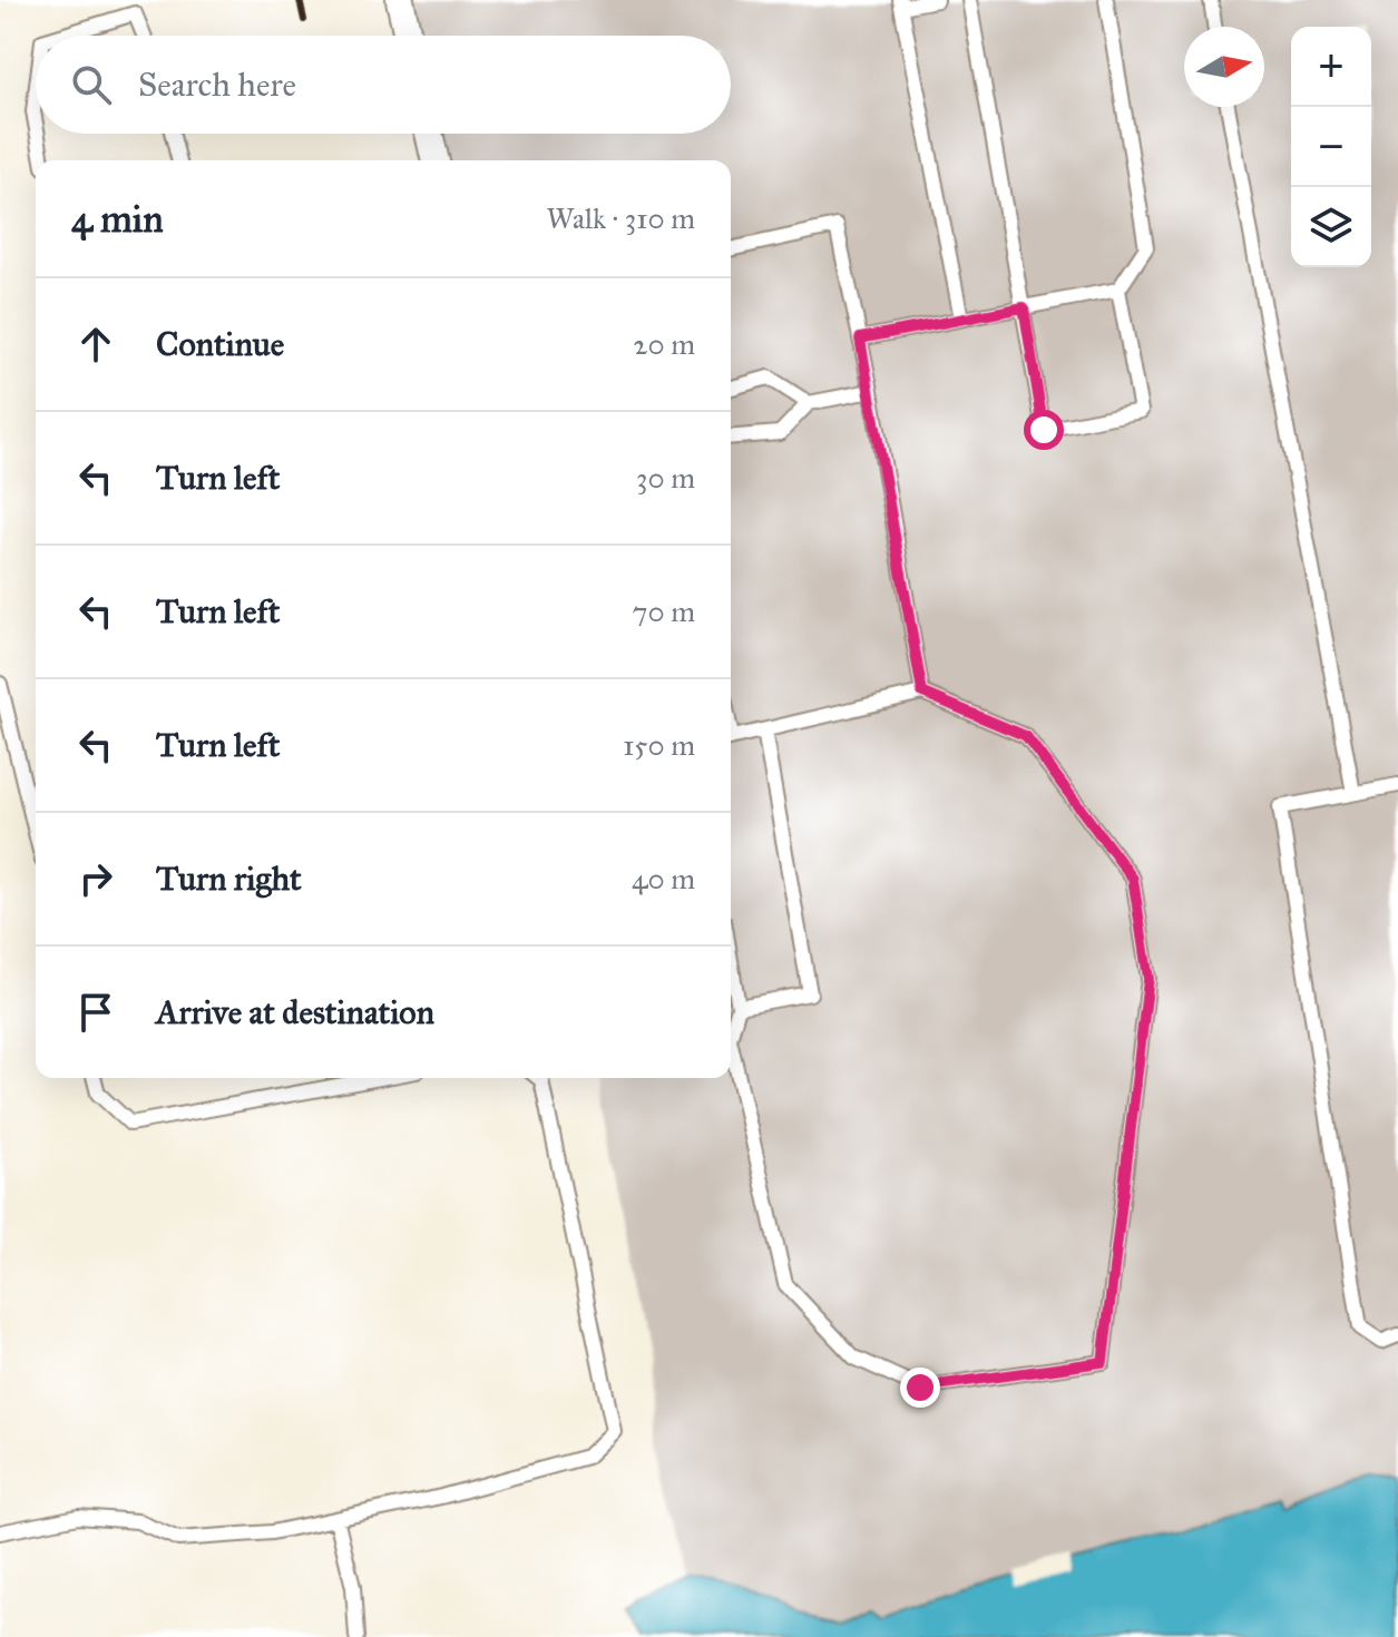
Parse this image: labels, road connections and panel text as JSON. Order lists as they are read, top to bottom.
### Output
{
  "north": "right",
  "page": {
    "map_buttons": ["+", "−"],
    "search": "Search here",
    "heading": ["4 min", "Walk · 310 m"],
    "list": [
      ["Continue", "20 m"],
      ["Turn left", "30 m"],
      ["Turn left", "70 m"],
      ["Turn left", "150 m"],
      ["Turn right", "40 m"],
      "Arrive at destination"
    ]
  }
}
